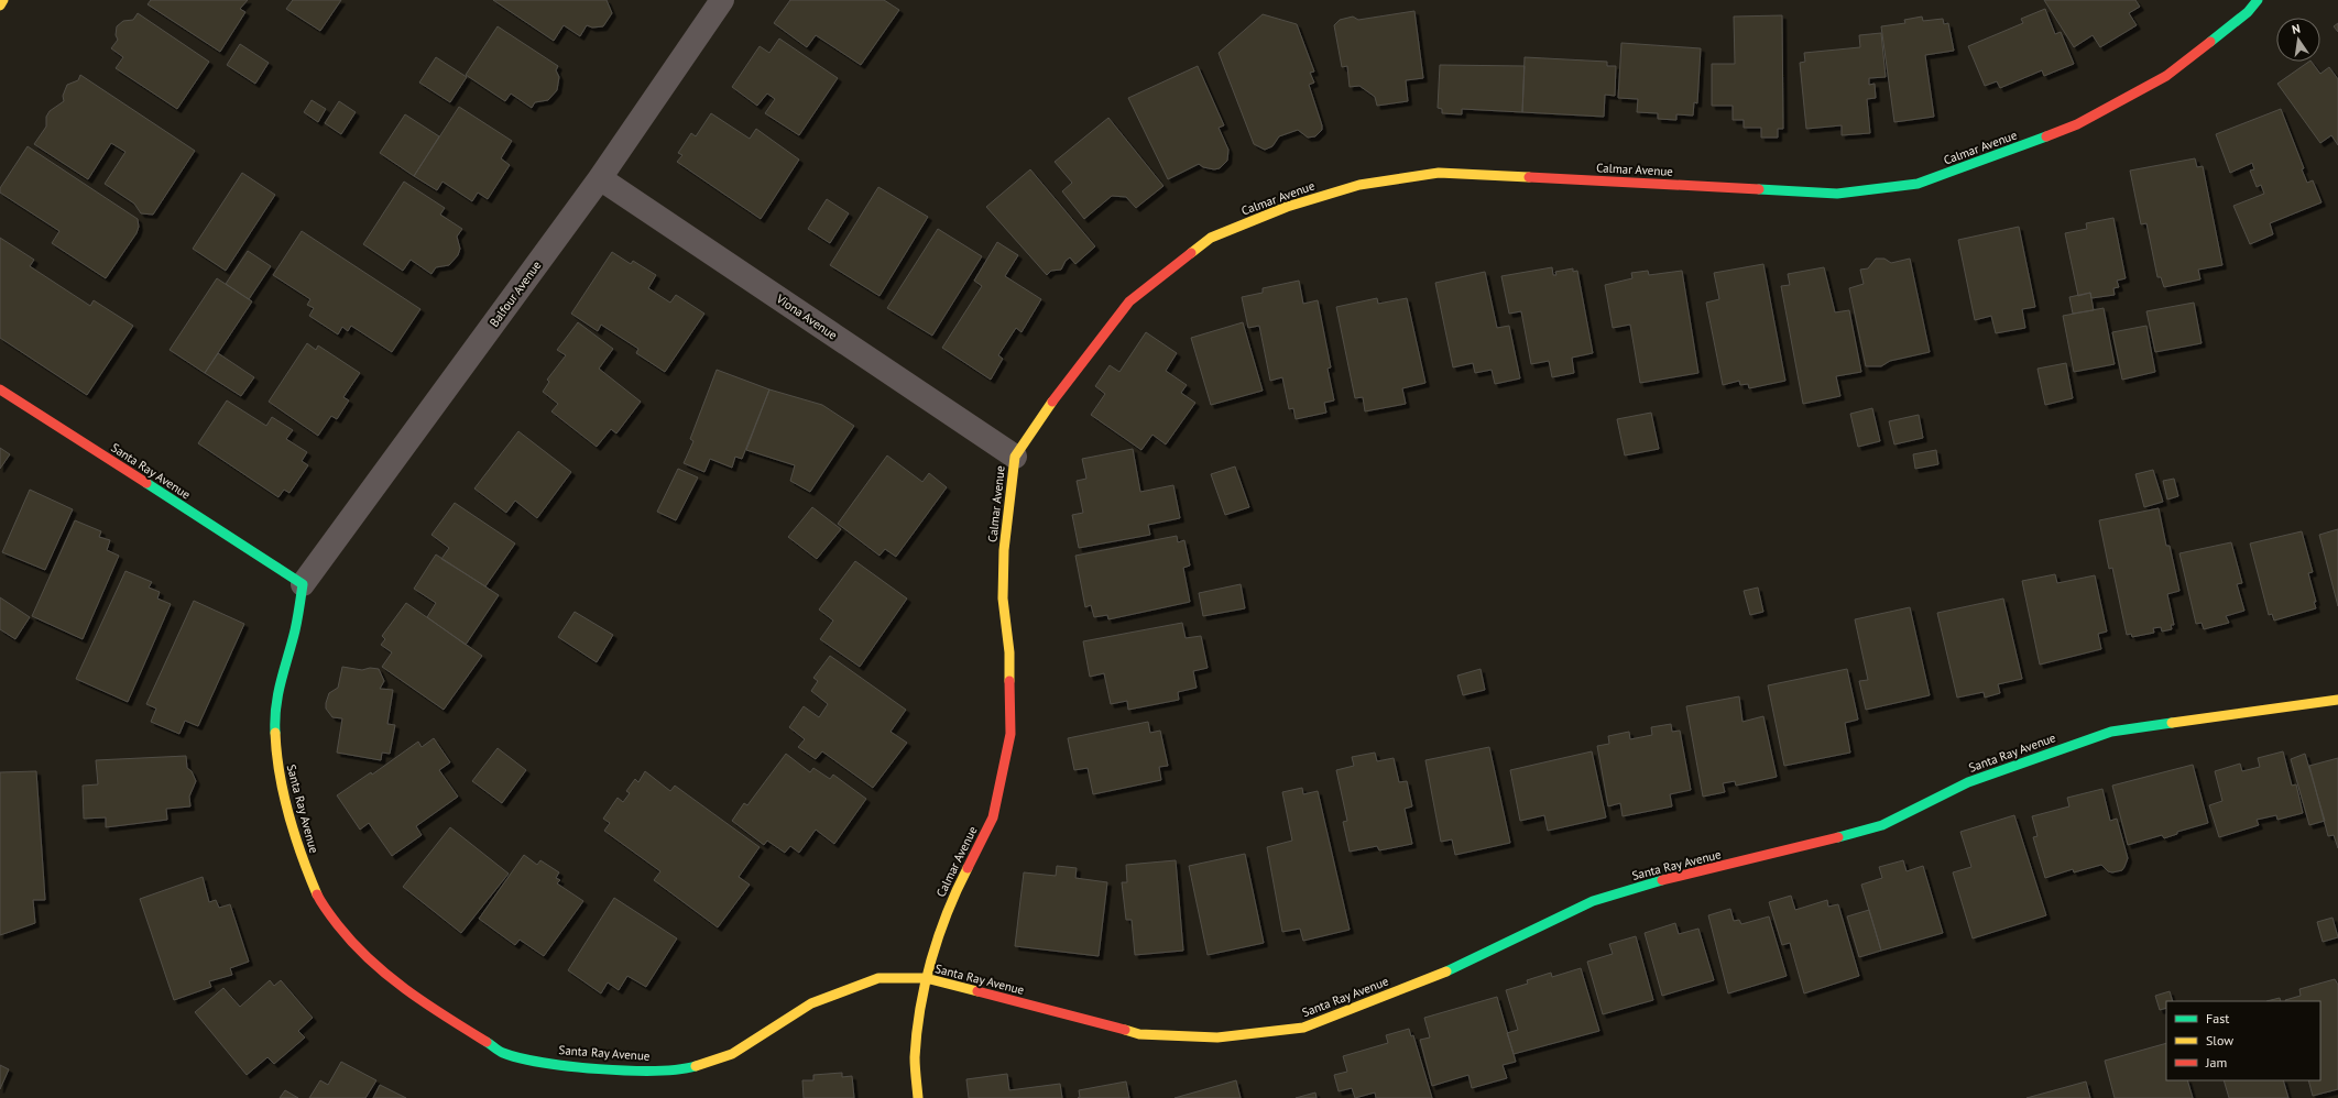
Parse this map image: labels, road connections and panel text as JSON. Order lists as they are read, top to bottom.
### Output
{
  "streets": {
    "street": [
      "Calmar Avenue",
      "Balfour Avenue",
      "Viona Avenue",
      "Santa Ray Avenue"
    ]
  },
  "crossings": [
    ["Calmar Avenue", "Viona Avenue"],
    ["Calmar Avenue", "Santa Ray Avenue"],
    ["Balfour Avenue", "Viona Avenue"],
    ["Balfour Avenue", "Santa Ray Avenue"]
  ],
  "legend": ["Fast", "Slow", "Jam"],
  "north": "top"
}
